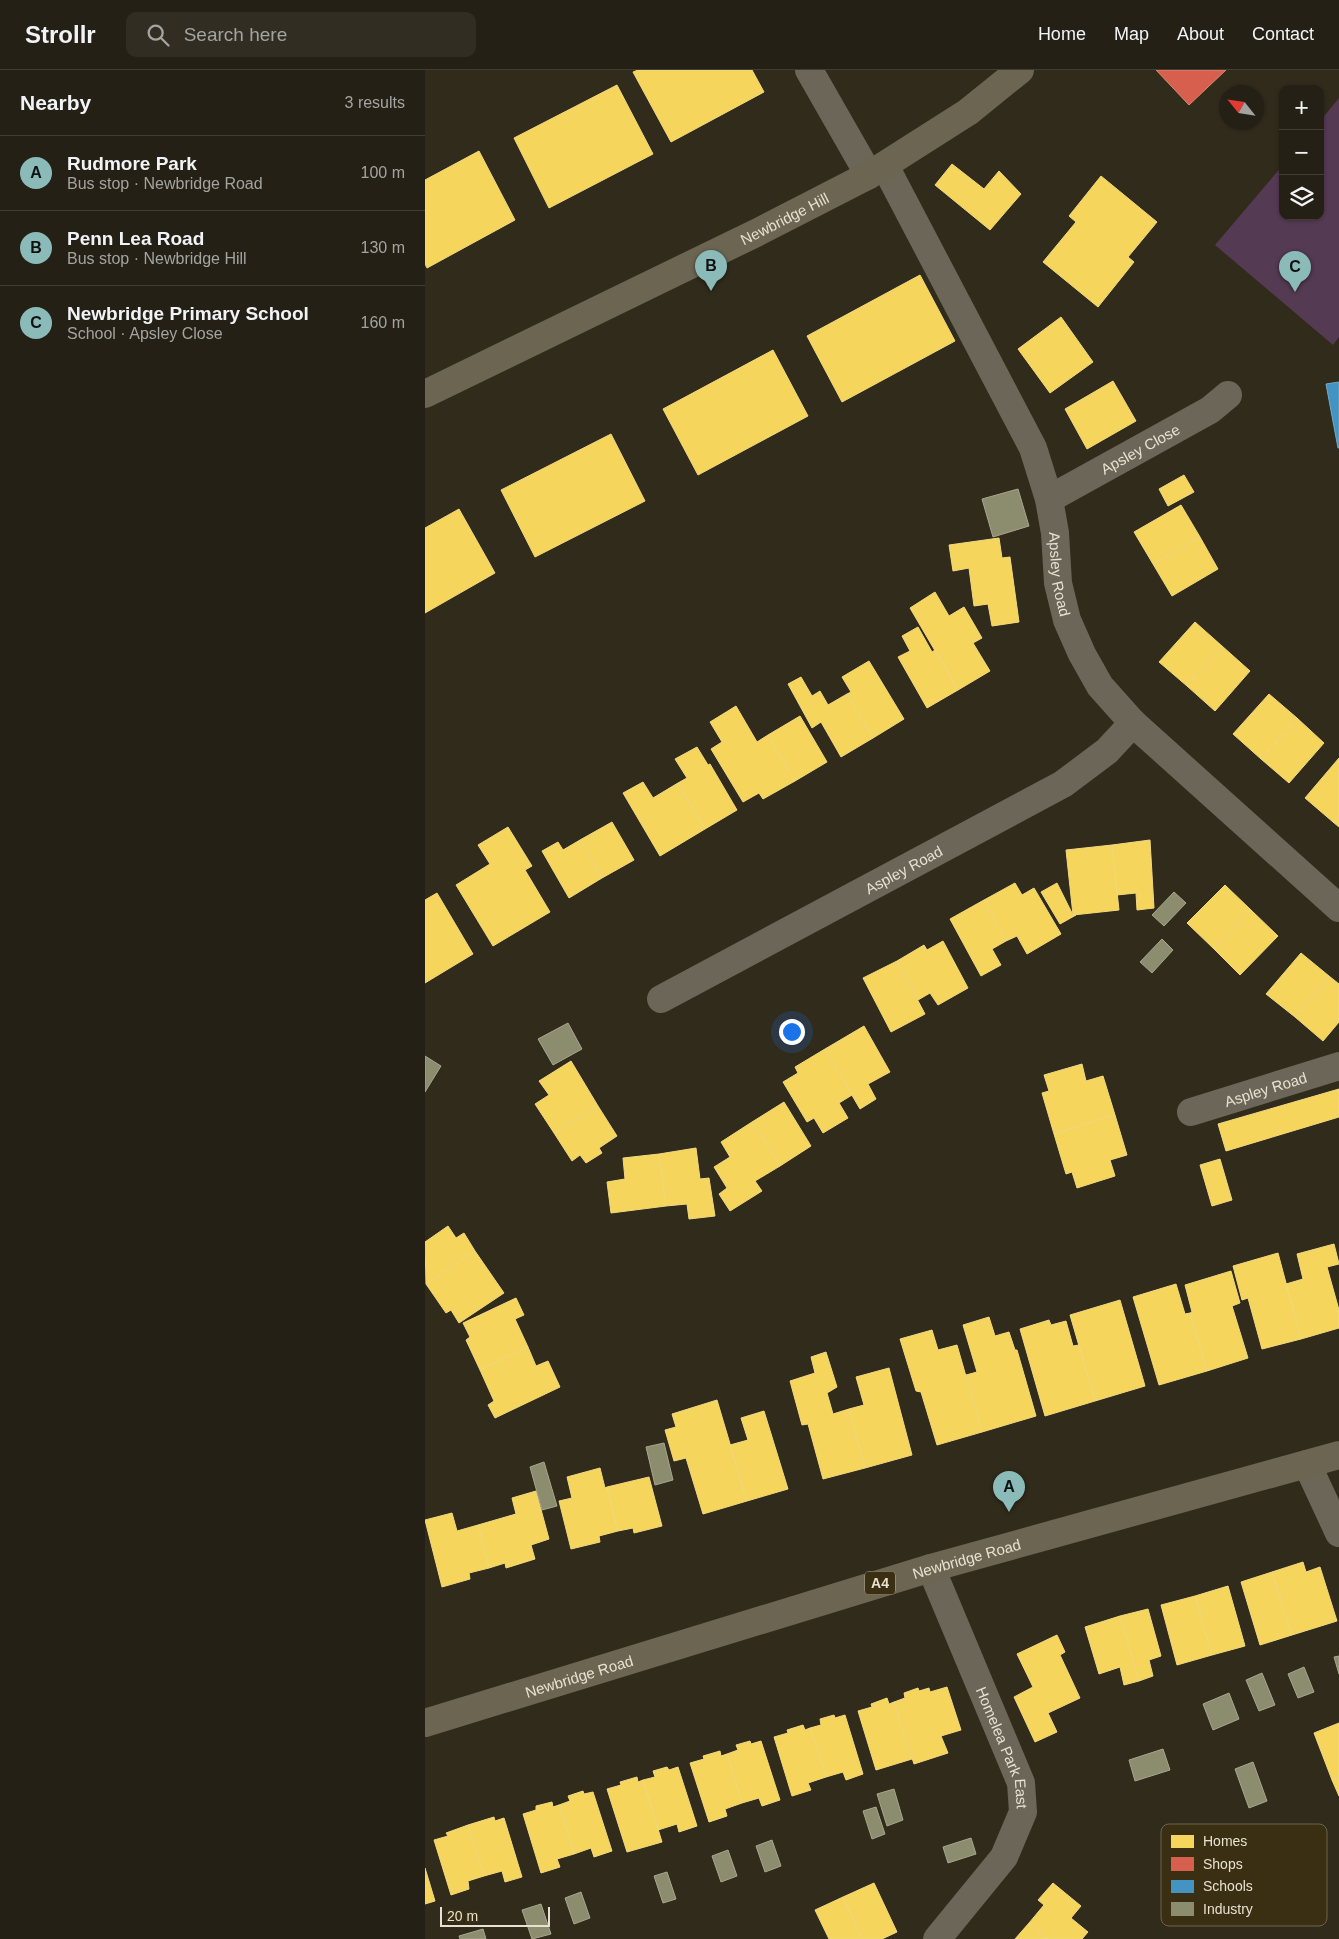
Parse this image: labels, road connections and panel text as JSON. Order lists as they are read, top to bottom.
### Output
{
  "streets": {
    "main road": ["Newbridge Hill", "Newbridge Road", "A4"],
    "street": [
      "Apsley Close",
      "Apsley Road",
      "Aspley Road",
      "Homelea Park East"
    ]
  },
  "crossings": [
    ["Newbridge Hill", "Apsley Road"],
    ["Apsley Close", "Apsley Road"],
    ["Apsley Road", "Aspley Road"],
    ["Newbridge Road", "Homelea Park East"]
  ],
  "legend": [
    "Homes",
    "Shops",
    "Schools",
    "Industry"
  ],
  "scale_bar": "20 m",
  "north": "top left",
  "page": {
    "header": "Strollr",
    "search": "Search here",
    "nav": [
      "Home",
      "Map",
      "About",
      "Contact"
    ],
    "heading": ["Nearby", "3 results"],
    "map_buttons": ["+", "−"],
    "list": [
      {
        "mark": "A",
        "name": "Rudmore Park",
        "note": "Bus stop · Newbridge Road",
        "value": "100 m"
      },
      {
        "mark": "B",
        "name": "Penn Lea Road",
        "note": "Bus stop · Newbridge Hill",
        "value": "130 m"
      },
      {
        "mark": "C",
        "name": "Newbridge Primary School",
        "note": "School · Apsley Close",
        "value": "160 m"
      }
    ],
    "pins": ["B", "C", "A"],
    "scale": "20 m"
  }
}
